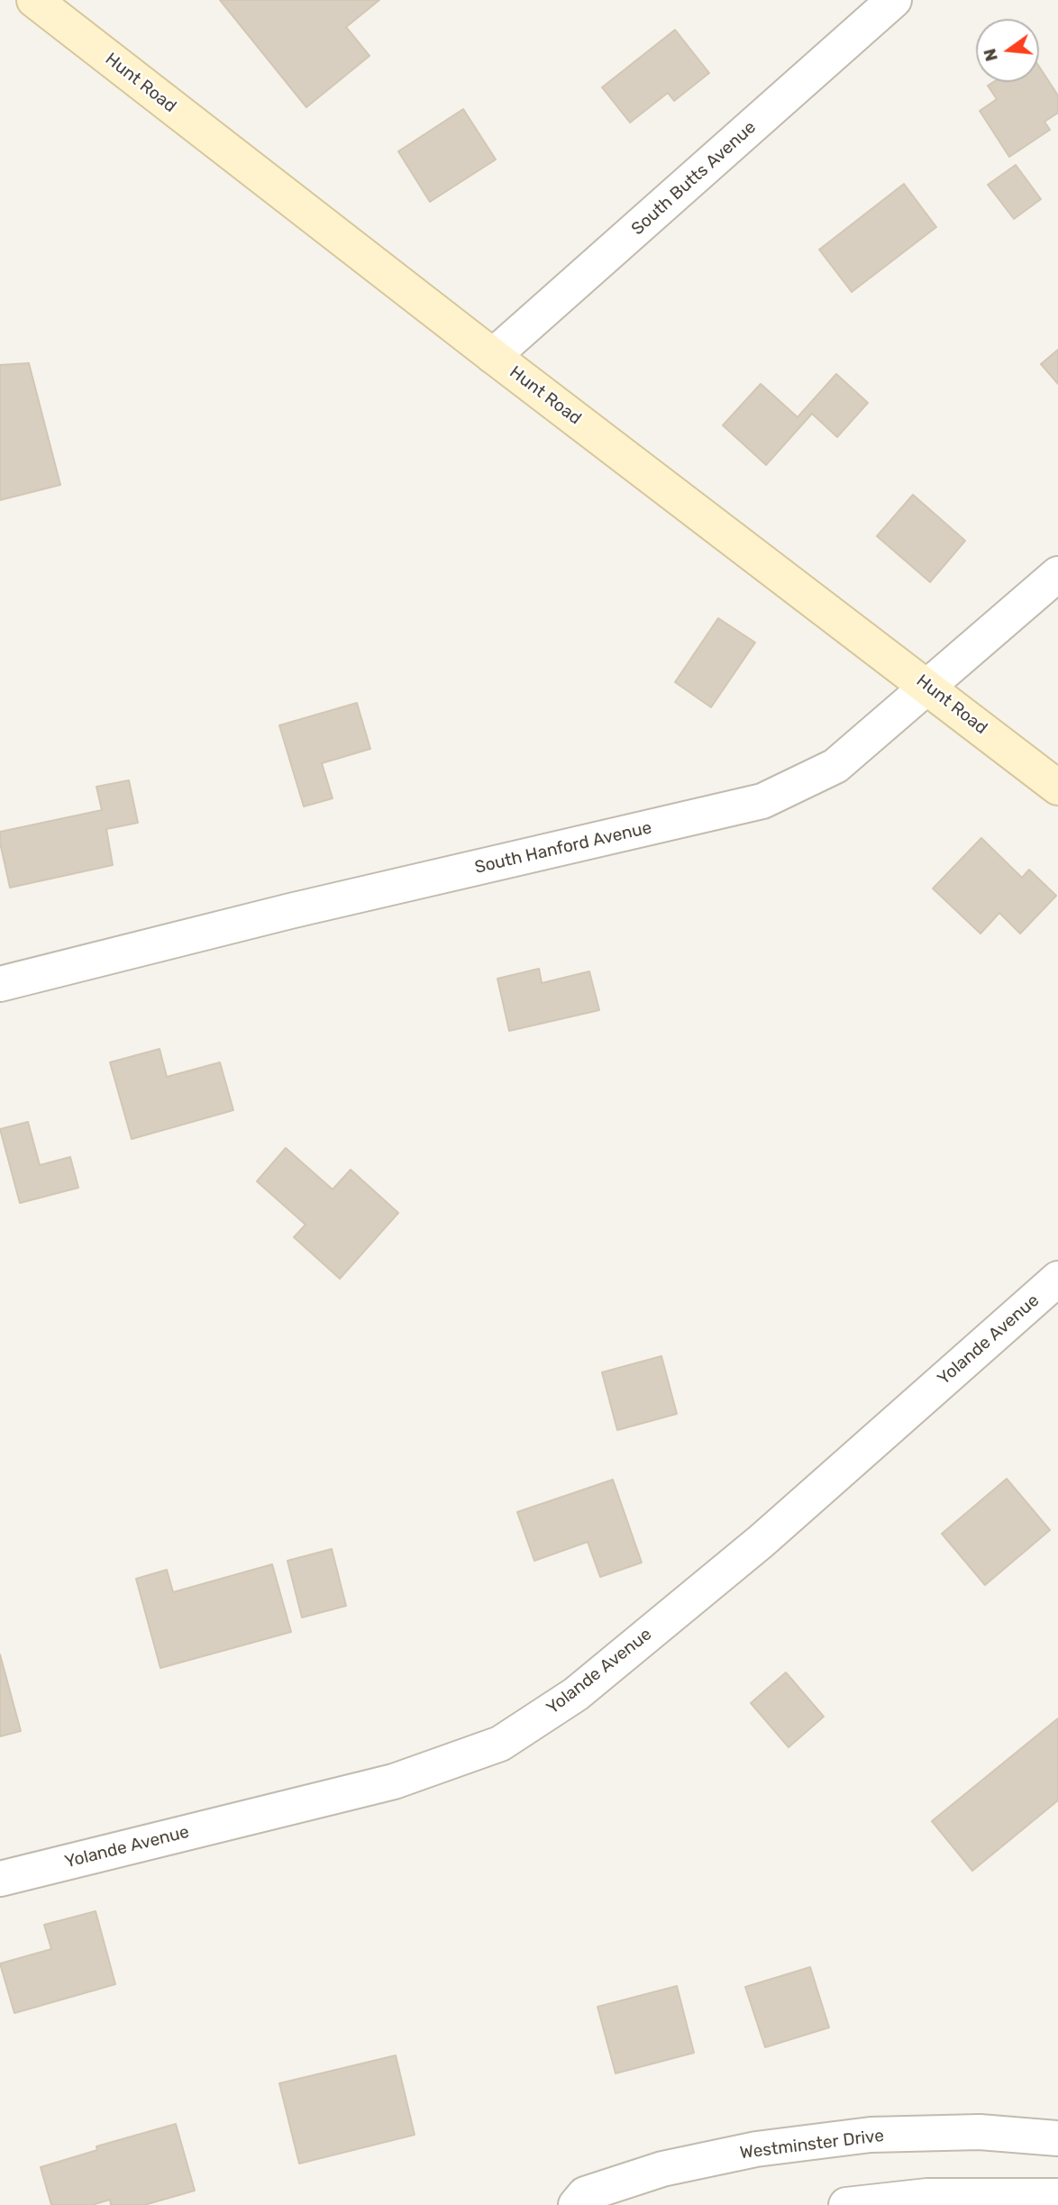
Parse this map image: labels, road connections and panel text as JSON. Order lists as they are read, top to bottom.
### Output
{
  "streets": {
    "street": [
      "Hunt Road",
      "South Butts Avenue",
      "South Hanford Avenue",
      "Yolande Avenue",
      "Westminster Drive"
    ]
  },
  "crossings": [
    ["Hunt Road", "South Butts Avenue"],
    ["Hunt Road", "South Hanford Avenue"]
  ],
  "north": "left"
}
